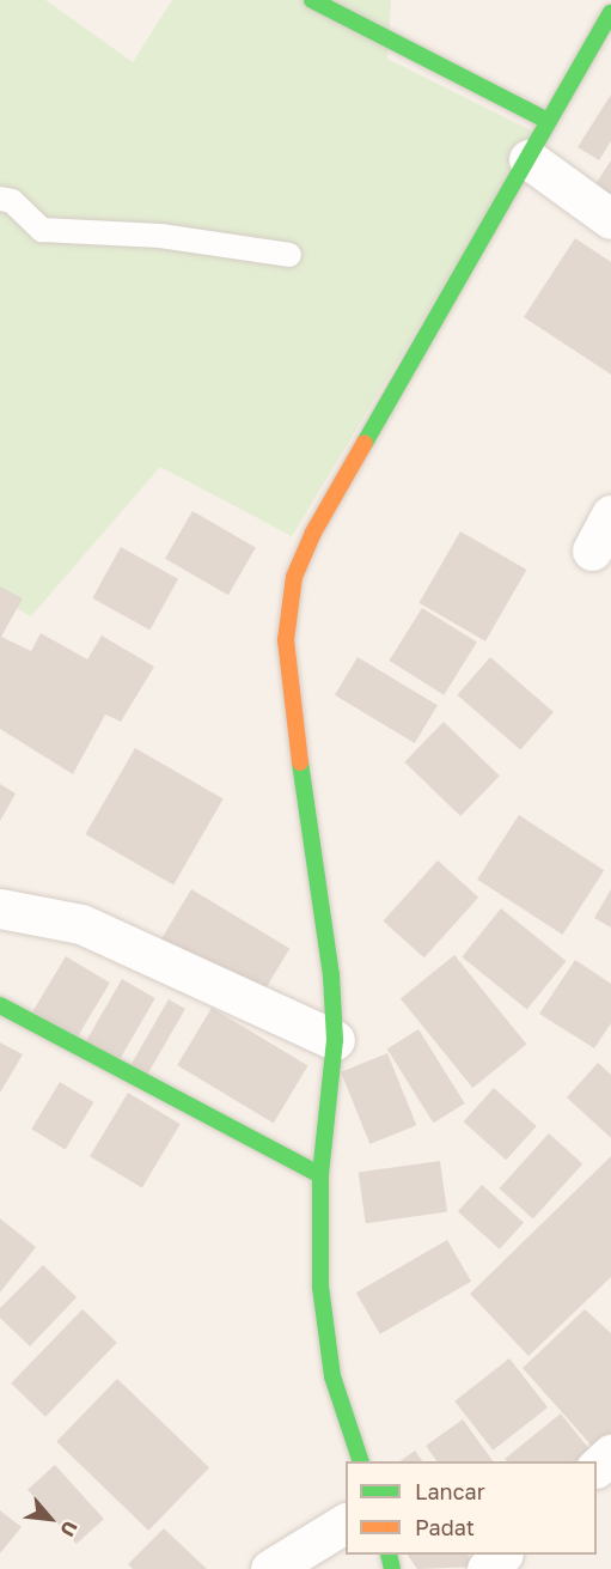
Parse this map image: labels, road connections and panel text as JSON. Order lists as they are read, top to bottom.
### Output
{
  "legend": ["Lancar", "Padat"],
  "north": "bottom right"
}
